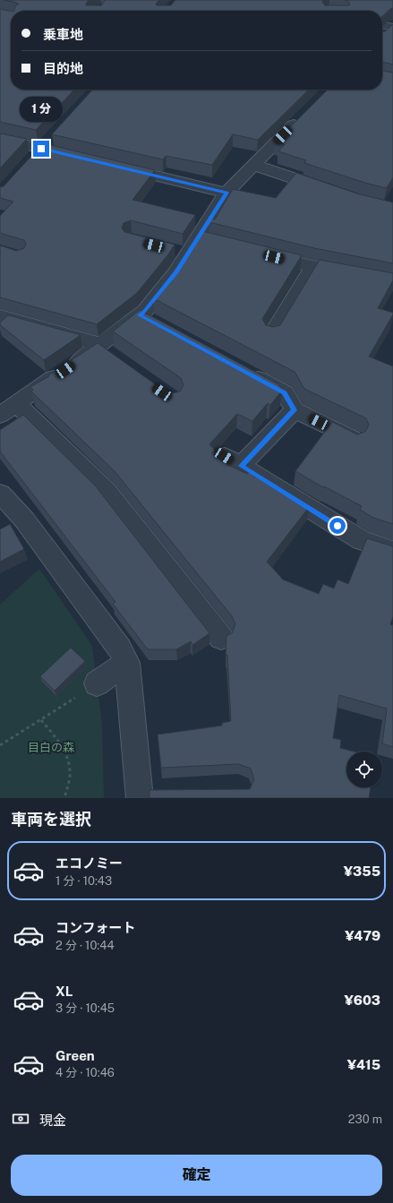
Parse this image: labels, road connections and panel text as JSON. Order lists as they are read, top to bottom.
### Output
{
  "parks": ["目白の森"],
  "page": {
    "banner": ["乗車地", "目的地"],
    "bubble": "1 分",
    "heading": "車両を選択",
    "list": [
      {
        "name": "エコノミー",
        "note": "1 分 · 10:43",
        "value": "¥355"
      },
      {
        "name": "コンフォート",
        "note": "2 分 · 10:44",
        "value": "¥479"
      },
      {
        "name": "XL",
        "note": "3 分 · 10:45",
        "value": "¥603"
      },
      {
        "name": "Green",
        "note": "4 分 · 10:46",
        "value": "¥415"
      }
    ],
    "pay": ["現金", "230 m"],
    "buttons": "確定"
  }
}
